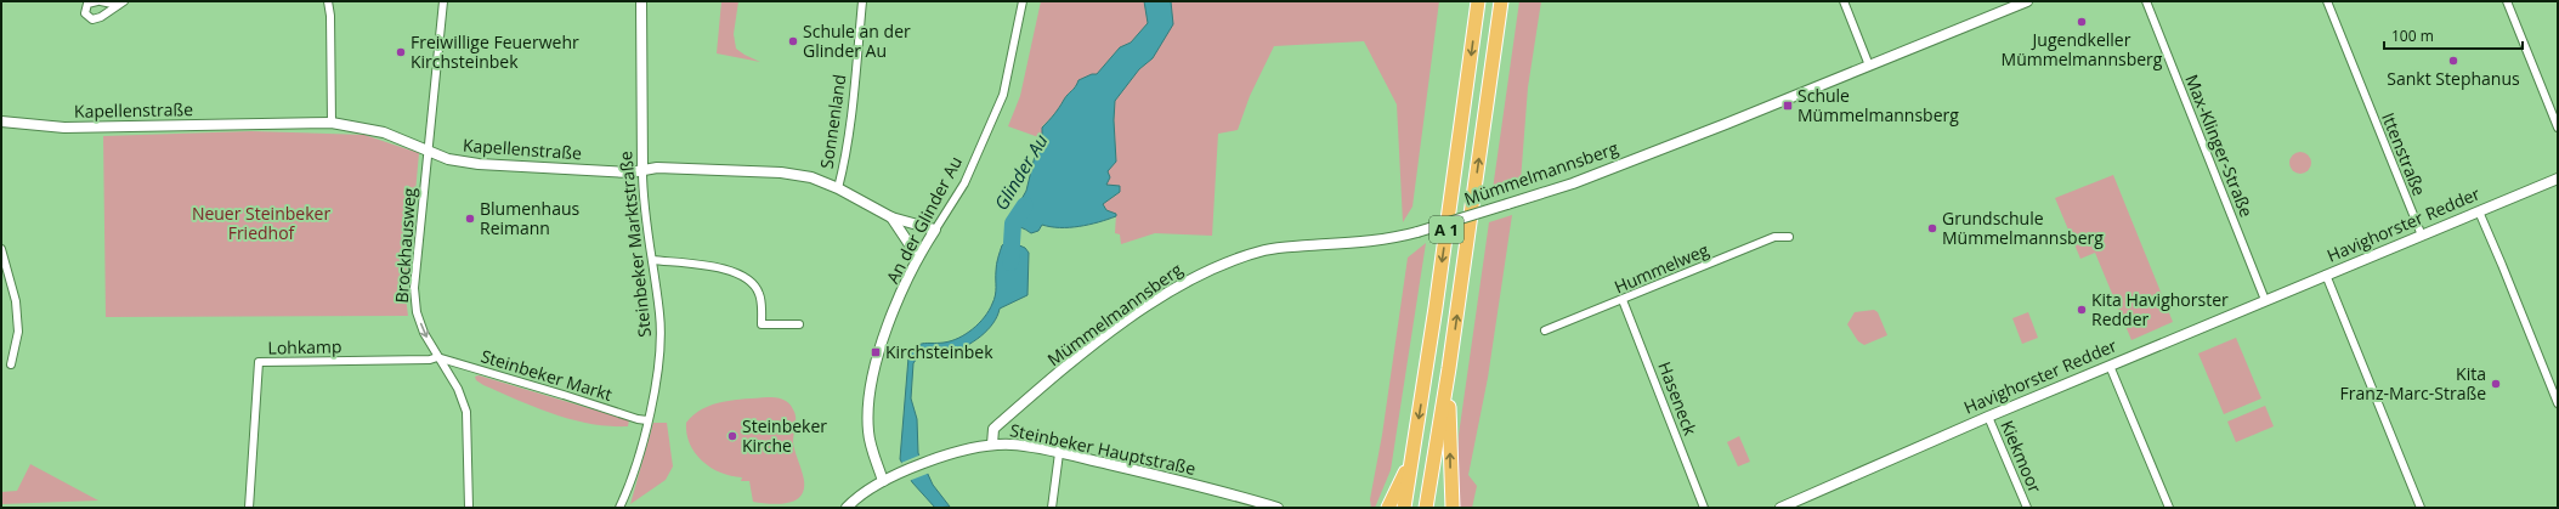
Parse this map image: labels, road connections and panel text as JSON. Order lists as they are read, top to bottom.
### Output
{
  "streets": {
    "highway": ["A 1"],
    "street": [
      "Kapellenstraße",
      "Sonnenland",
      "Max-Klinger-Straße",
      "Ittenstraße",
      "Mümmelmannsberg",
      "An der Glinder Au",
      "Havighorster Redder",
      "Steinbeker Marktstraße",
      "Brockhausweg",
      "Hummelweg",
      "Lohkamp",
      "Steinbeker Markt",
      "Haseneck",
      "Steinbeker Hauptstraße",
      "Kiekmoor"
    ]
  },
  "crossings": [
    ["Kapellenstraße", "Sonnenland"],
    ["Kapellenstraße", "An der Glinder Au"],
    ["Kapellenstraße", "Steinbeker Marktstraße"],
    ["Kapellenstraße", "Brockhausweg"],
    ["Max-Klinger-Straße", "Havighorster Redder"],
    ["Ittenstraße", "Havighorster Redder"],
    ["Mümmelmannsberg", "Steinbeker Hauptstraße"],
    ["An der Glinder Au", "Steinbeker Hauptstraße"],
    ["Havighorster Redder", "Kiekmoor"],
    ["Steinbeker Marktstraße", "Steinbeker Markt"],
    ["Brockhausweg", "Lohkamp"],
    ["Brockhausweg", "Steinbeker Markt"],
    ["Hummelweg", "Haseneck"],
    ["Lohkamp", "Steinbeker Markt"]
  ],
  "one_way": ["Brockhausweg"],
  "water": ["Glinder Au"],
  "parks": ["Neuer Steinbeker Friedhof"],
  "places": {
    "other": [
      "Jugendkeller Mümmelmannsberg",
      "Schule an der Glinder Au",
      "Freiwillige Feuerwehr Kirchsteinbek",
      "Sankt Stephanus",
      "Blumenhaus Reimann",
      "Grundschule Mümmelmannsberg",
      "Kita Havighorster Redder",
      "Kita Franz-Marc-Straße",
      "Steinbeker Kirche"
    ],
    "transit": ["Schule Mümmelmannsberg", "Kirchsteinbek"]
  },
  "scale_bar": "100 m"
}
